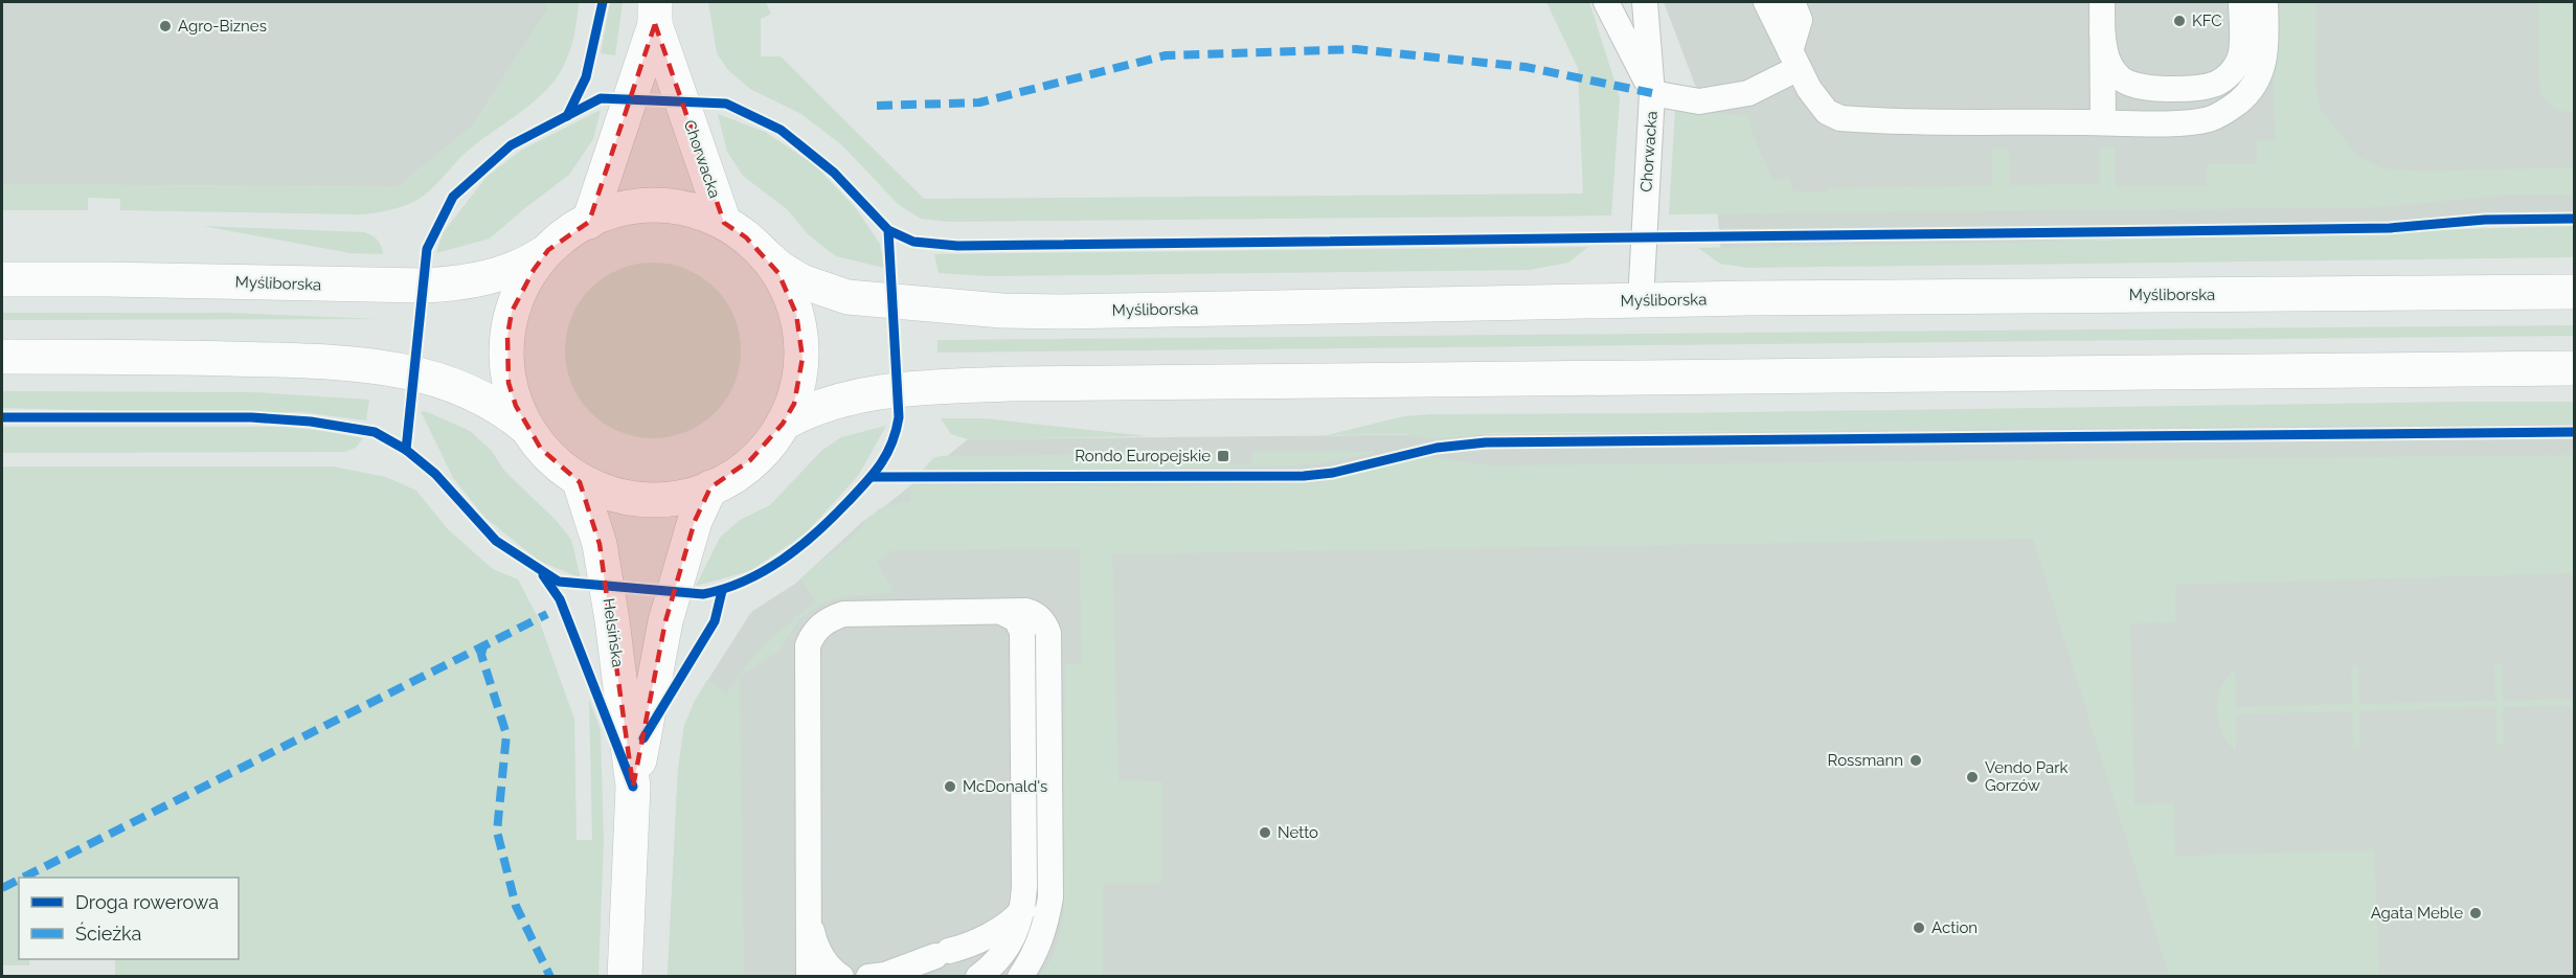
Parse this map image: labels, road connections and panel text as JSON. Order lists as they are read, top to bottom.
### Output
{
  "streets": {
    "main road": ["Chorwacka", "Myśliborska", "Helsińska"]
  },
  "crossings": [
    ["Chorwacka", "Myśliborska"]
  ],
  "places": {
    "other": [
      "KFC",
      "Agro-Biznes",
      "Rossmann",
      "Vendo Park Gorzów",
      "McDonald's",
      "Netto",
      "Agata Meble",
      "Action"
    ],
    "transit": ["Rondo Europejskie"]
  },
  "legend": ["Droga rowerowa", "Ścieżka"]
}
